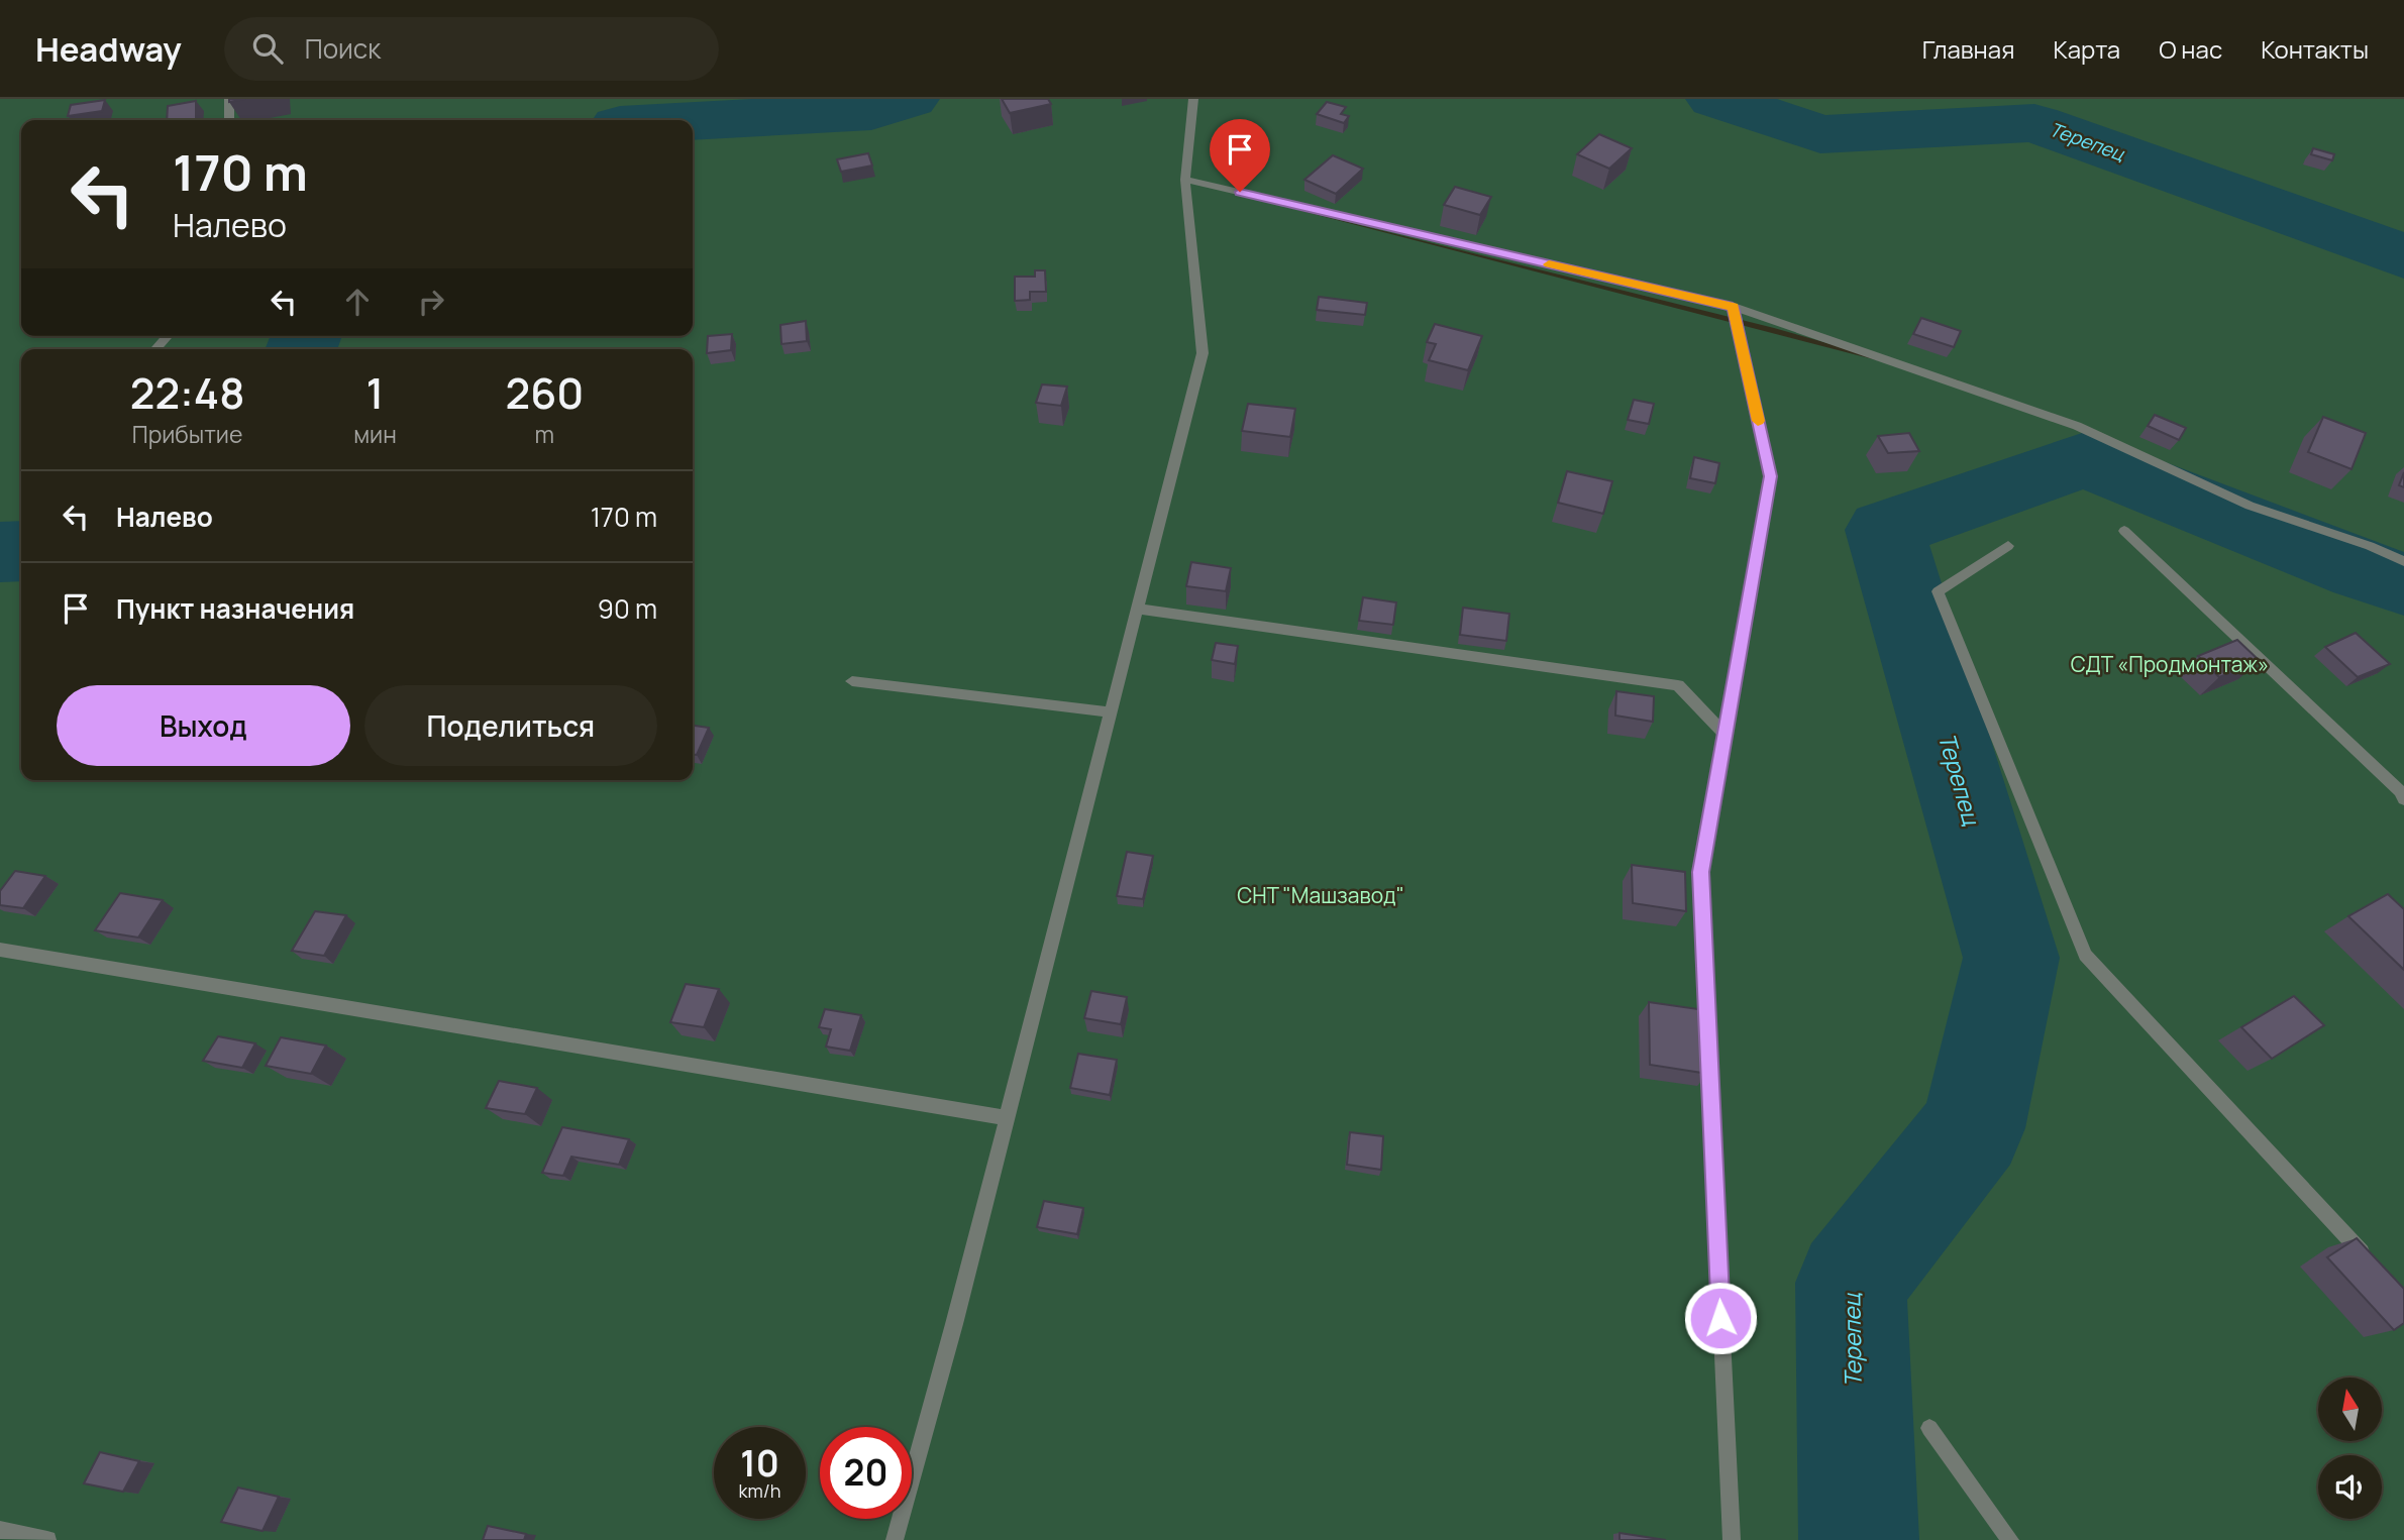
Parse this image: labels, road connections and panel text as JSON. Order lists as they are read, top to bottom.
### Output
{
  "water": ["Терепец"],
  "parks": ["СДТ «Продмонтаж»", "СНТ \"Машзавод\""],
  "north": "top",
  "page": {
    "header": "Headway",
    "search": "Поиск",
    "nav": [
      "Главная",
      "Карта",
      "О нас",
      "Контакты"
    ],
    "turn": ["170 m", "Налево"],
    "eta": [
      "22:48",
      "Прибытие",
      "1",
      "мин",
      "260",
      "m"
    ],
    "list": [
      {
        "name": "Налево",
        "value": "170 m"
      },
      {
        "name": "Пункт назначения",
        "value": "90 m"
      }
    ],
    "buttons": ["Выход", "Поделиться"],
    "speed": "10 km/h",
    "limit": "20"
  }
}
